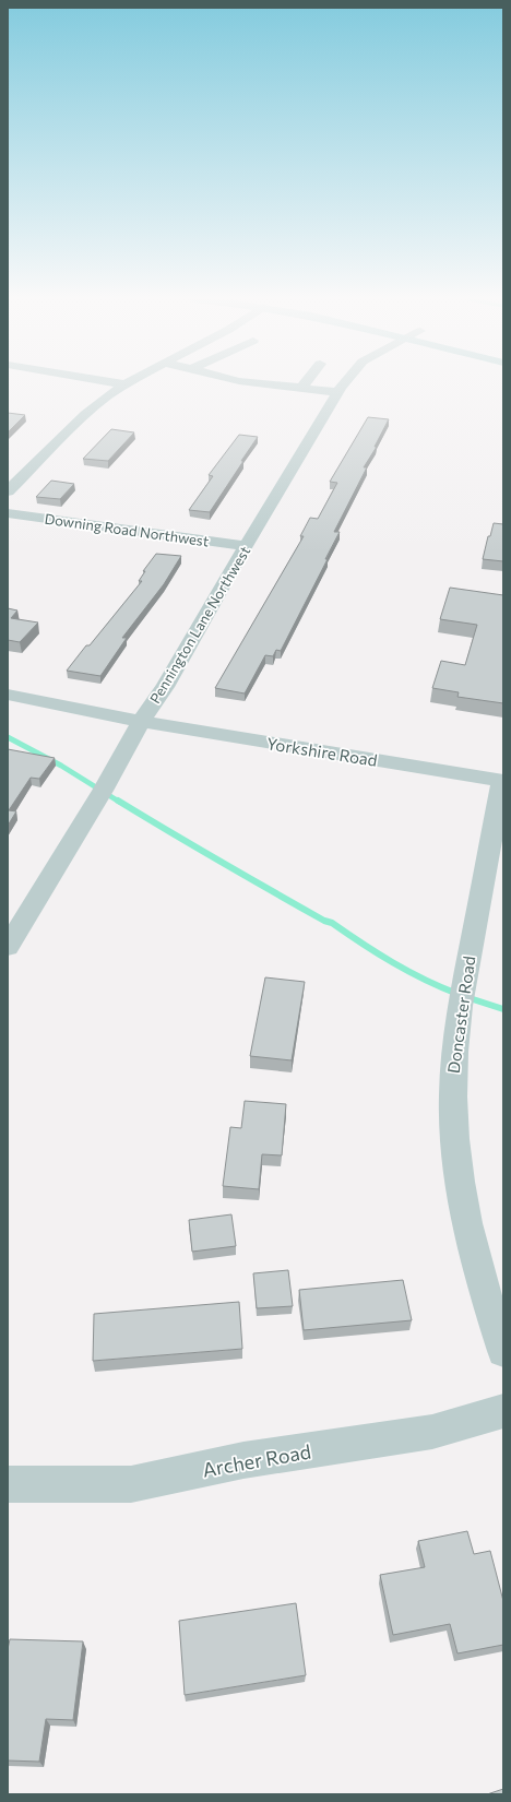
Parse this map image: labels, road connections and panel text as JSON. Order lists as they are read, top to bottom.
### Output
{
  "streets": {
    "street": [
      "Downing Road Northwest",
      "Pennington Lane Northwest",
      "Yorkshire Road",
      "Doncaster Road",
      "Archer Road"
    ]
  },
  "crossings": [
    ["Downing Road Northwest", "Pennington Lane Northwest"],
    ["Pennington Lane Northwest", "Yorkshire Road"],
    ["Yorkshire Road", "Doncaster Road"]
  ]
}
